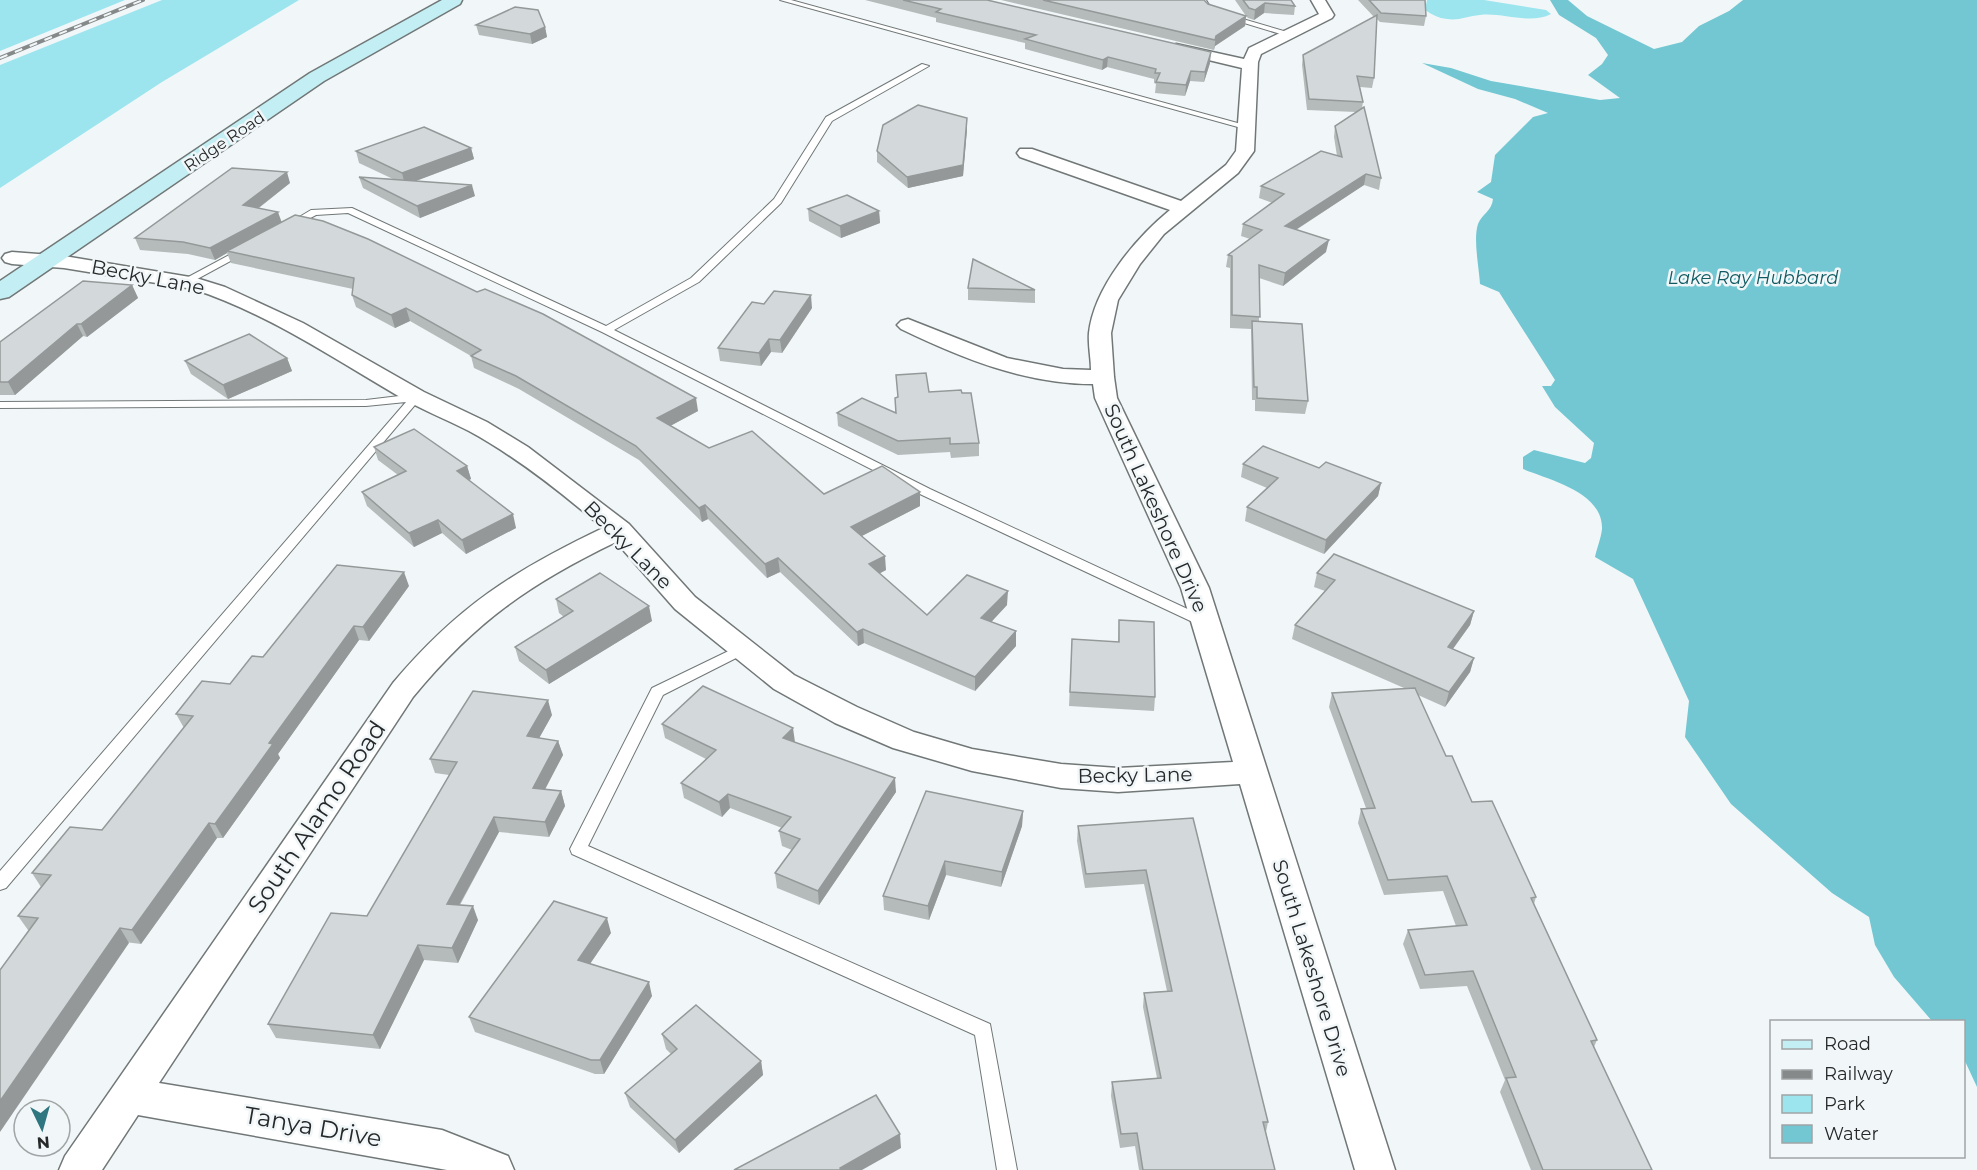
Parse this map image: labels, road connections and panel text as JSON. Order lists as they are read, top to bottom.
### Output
{
  "streets": {
    "main road": ["Ridge Road"],
    "street": [
      "Becky Lane",
      "South Lakeshore Drive",
      "South Alamo Road",
      "Tanya Drive"
    ]
  },
  "crossings": [
    ["Ridge Road", "Becky Lane"],
    ["Becky Lane", "South Lakeshore Drive"],
    ["Becky Lane", "South Alamo Road"],
    ["South Alamo Road", "Tanya Drive"]
  ],
  "water": ["Lake Ray Hubbard"],
  "legend": [
    "Road",
    "Railway",
    "Park",
    "Water"
  ],
  "north": "bottom"
}
